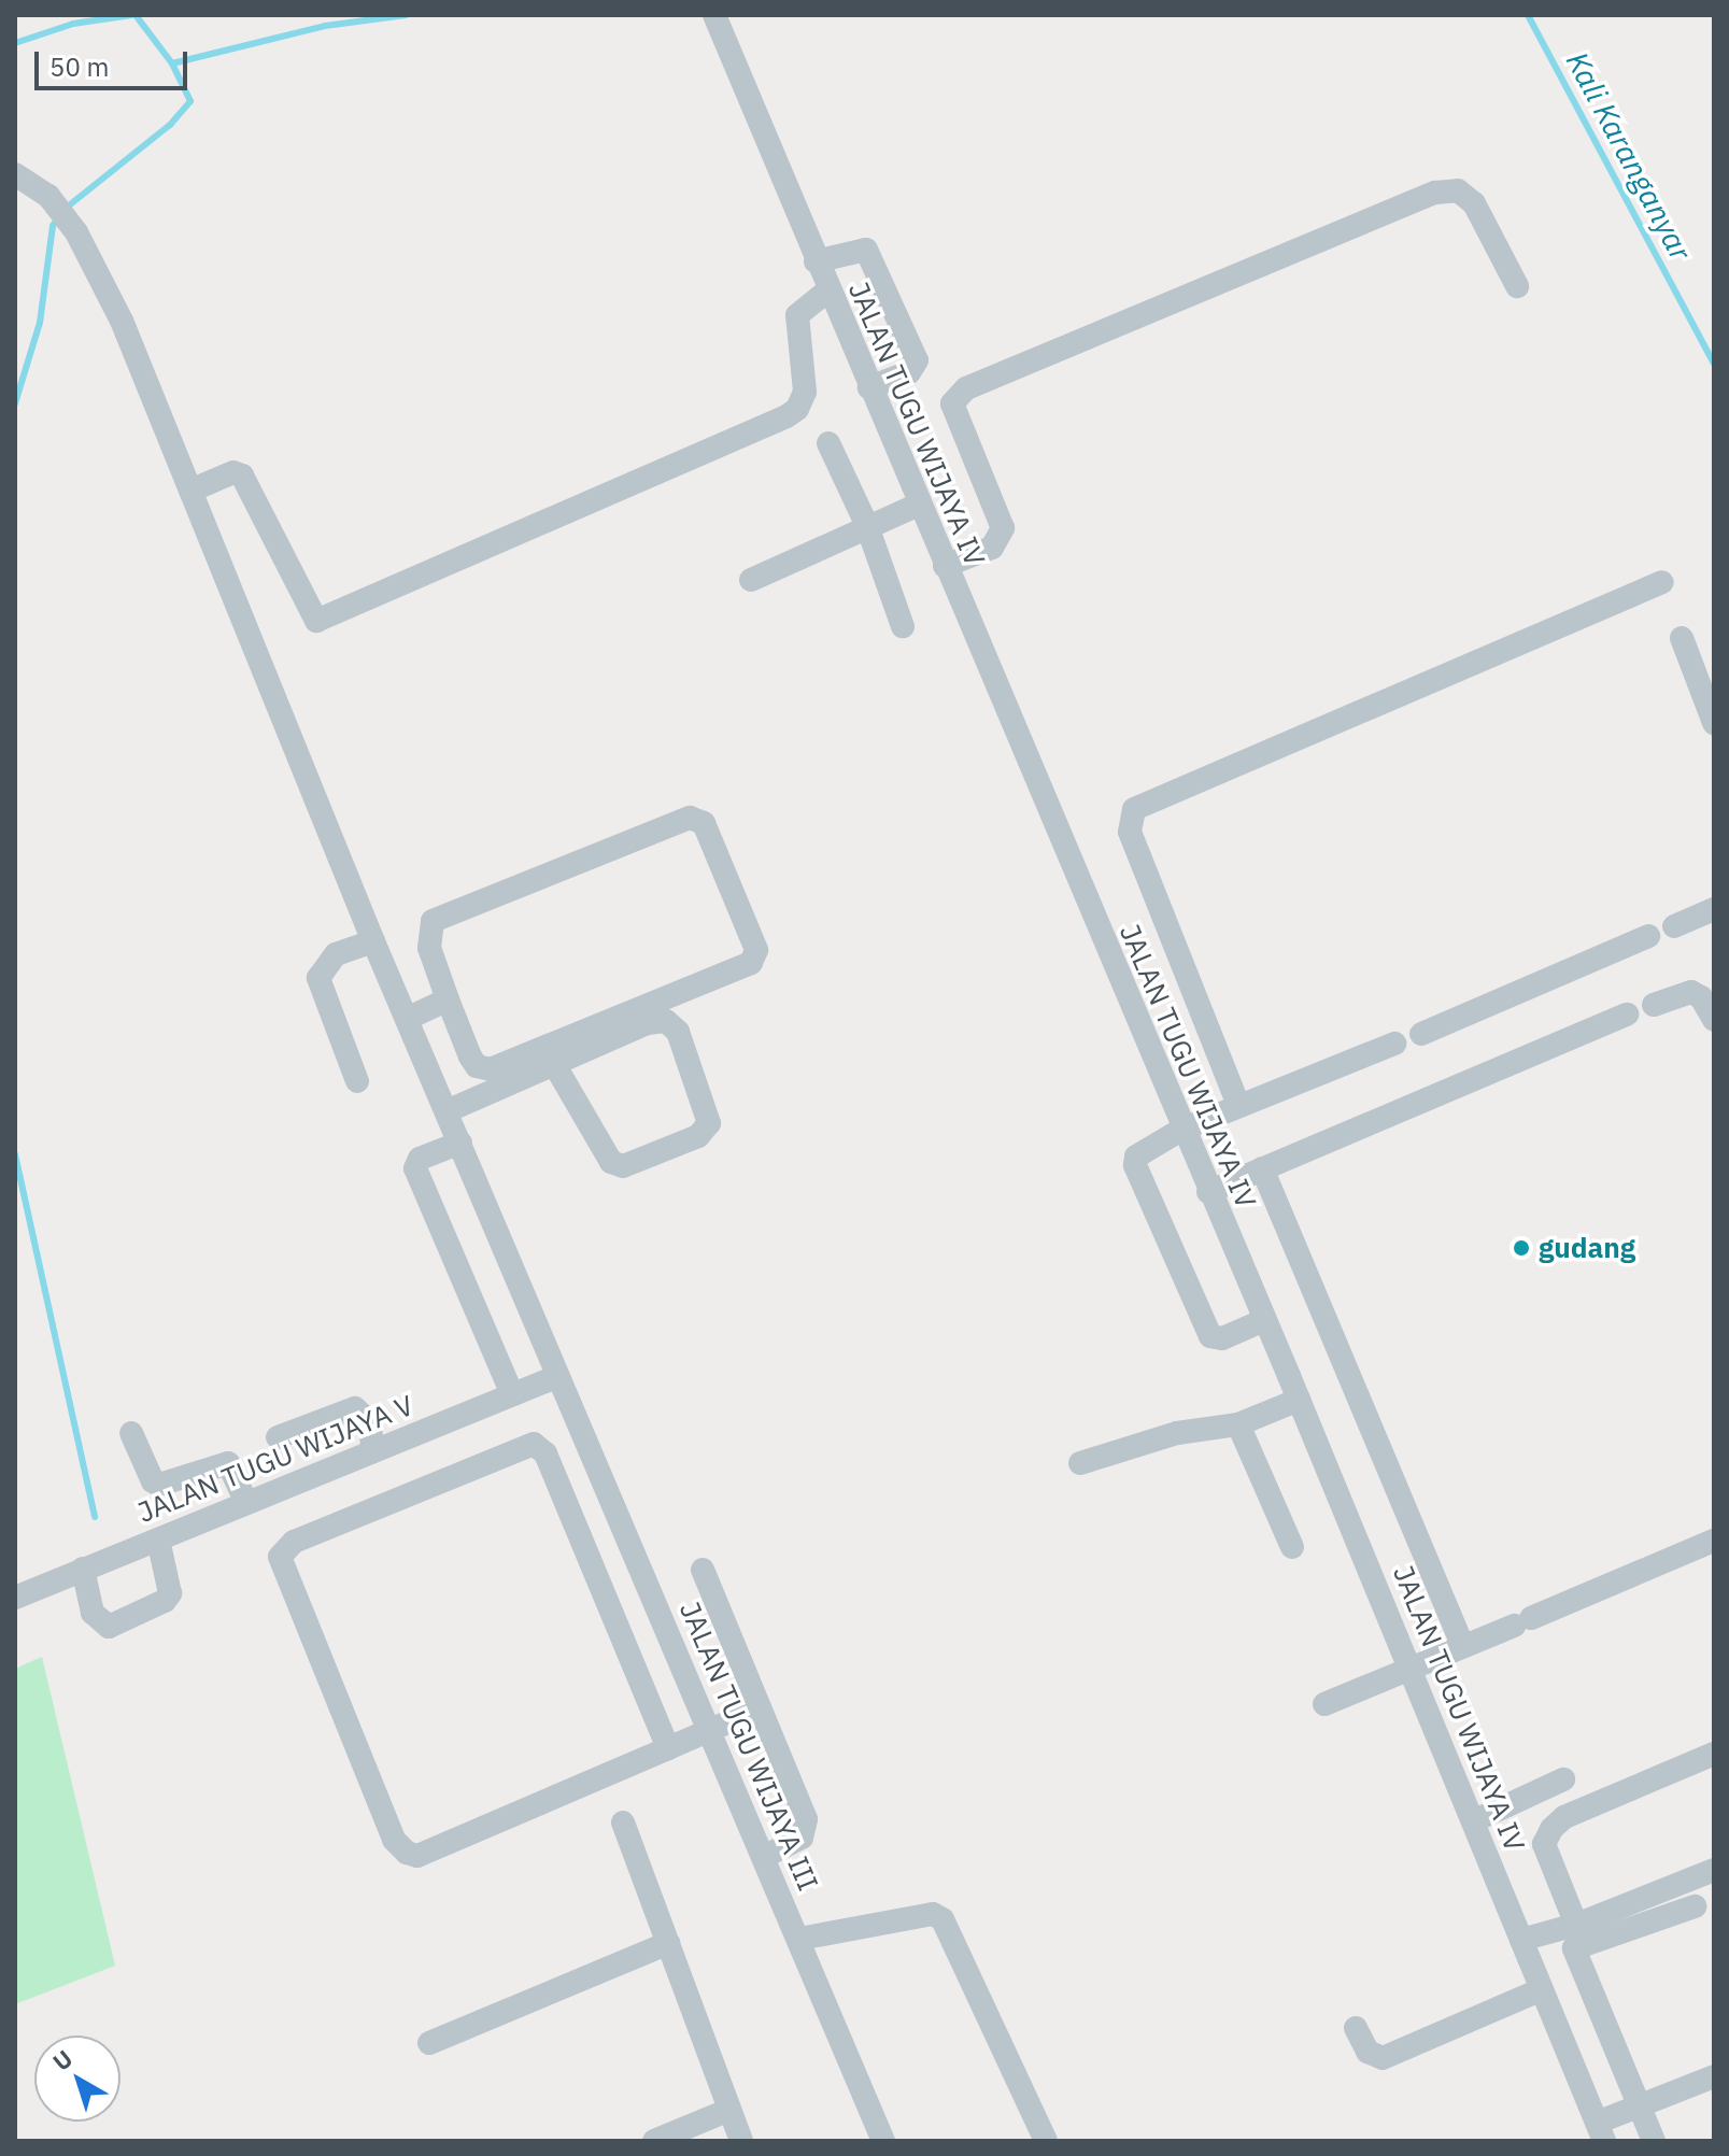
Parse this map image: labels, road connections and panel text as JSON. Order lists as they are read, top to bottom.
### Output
{
  "streets": {
    "street": ["JALAN TUGU WIJAYA IV", "JALAN TUGU WIJAYA V", "JALAN TUGU WIJAYA III"]
  },
  "crossings": [
    ["JALAN TUGU WIJAYA V", "JALAN TUGU WIJAYA III"]
  ],
  "water": ["Kali Karanganyar"],
  "places": ["gudang"],
  "scale_bar": "50 m",
  "north": "top left"
}
